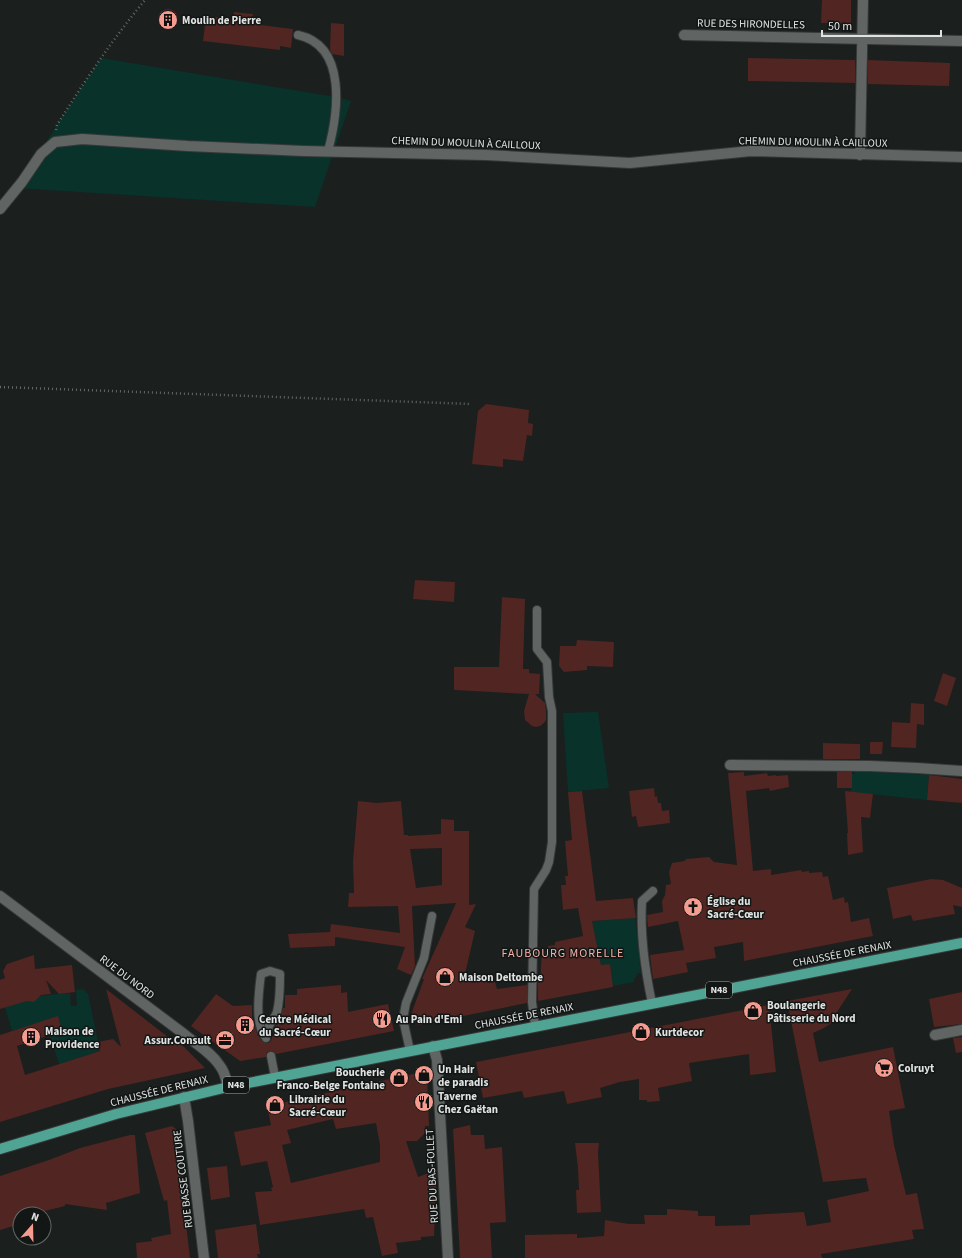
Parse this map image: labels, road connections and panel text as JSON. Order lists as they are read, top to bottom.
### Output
{
  "streets": {
    "main road": ["CHAUSSÉE DE RENAIX", "N48"],
    "street": [
      "RUE DES HIRONDELLES",
      "CHEMIN DU MOULIN À CAILLOUX",
      "RUE DU NORD",
      "RUE DU BAS-FOLLET",
      "RUE BASSE COUTURE"
    ]
  },
  "crossings": [
    ["CHAUSSÉE DE RENAIX", "RUE DU NORD"],
    ["CHAUSSÉE DE RENAIX", "RUE DU BAS-FOLLET"],
    ["CHAUSSÉE DE RENAIX", "RUE BASSE COUTURE"]
  ],
  "districts": ["FAUBOURG MORELLE"],
  "places": {
    "building": ["Moulin de Pierre", "Centre Médical du Sacré-Cœur", "Maison de Providence"],
    "church": ["Église du Sacré-Cœur"],
    "shop": [
      "Maison Deltombe",
      "Boulangerie Pâtisserie du Nord",
      "Kurtdecor",
      "Un Hair de paradis",
      "Boucherie Franco-Belge Fontaine",
      "Librairie du Sacré-Cœur"
    ],
    "restaurant": ["Au Pain d'Emi", "Taverne Chez Gaëtan"],
    "office": ["Assur.Consult"],
    "supermarket": ["Colruyt"]
  },
  "scale_bar": "50 m",
  "north": "top"
}
